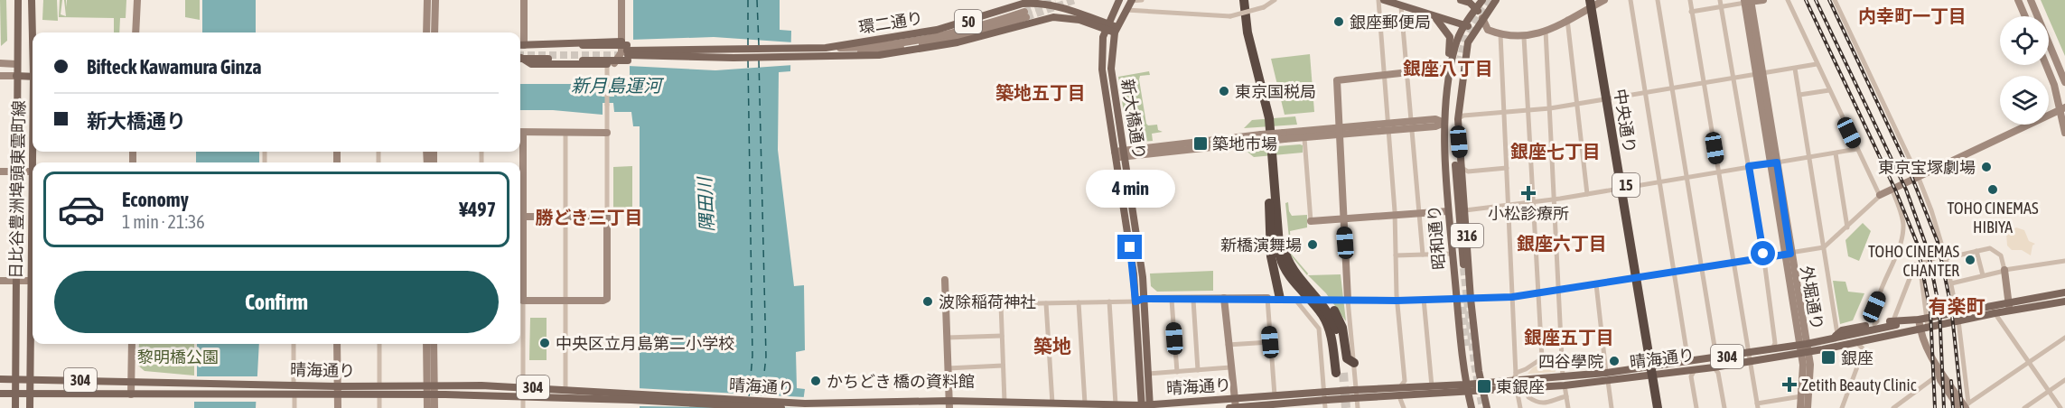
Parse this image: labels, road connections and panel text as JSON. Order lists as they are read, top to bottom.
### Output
{
  "streets": {
    "highway": ["中央通り", "15"],
    "main road": [
      "50",
      "環二通り",
      "新大橋通り",
      "日比谷豊洲埠頭東雲町線",
      "316",
      "昭和通り",
      "304",
      "晴海通り"
    ],
    "street": ["外堀通り"]
  },
  "crossings": [
    ["50", "環二通り"],
    ["環二通り", "新大橋通り"],
    ["新大橋通り", "晴海通り"],
    ["中央通り", "晴海通り"],
    ["日比谷豊洲埠頭東雲町線", "304"],
    ["316", "昭和通り"],
    ["昭和通り", "304"],
    ["昭和通り", "晴海通り"],
    ["外堀通り", "晴海通り"],
    ["304", "晴海通り"]
  ],
  "districts": [
    "内幸町一丁目",
    "銀座八丁目",
    "築地五丁目",
    "銀座七丁目",
    "勝どき三丁目",
    "銀座六丁目",
    "有楽町",
    "銀座五丁目",
    "築地"
  ],
  "water": ["新月島運河", "隅田川"],
  "parks": ["黎明橋公園"],
  "places": {
    "other": [
      "銀座郵便局",
      "東京国税局",
      "東京宝塚劇場",
      "TOHO CINEMAS HIBIYA",
      "新橋演舞場",
      "TOHO CINEMAS CHANTER",
      "波除稲荷神社",
      "中央区立月島第二小学校",
      "四谷學院",
      "かちどき 橋の資料館"
    ],
    "transit": ["築地市場", "銀座", "東銀座"],
    "health": ["小松診療所", "Zetith Beauty Clinic"]
  },
  "page": {
    "banner": ["Bifteck Kawamura Ginza", "新大橋通り"],
    "bubble": "4 min",
    "list": [
      {
        "name": "Economy",
        "note": "1 min · 21:36",
        "value": "¥497"
      }
    ],
    "buttons": "Confirm"
  }
}
